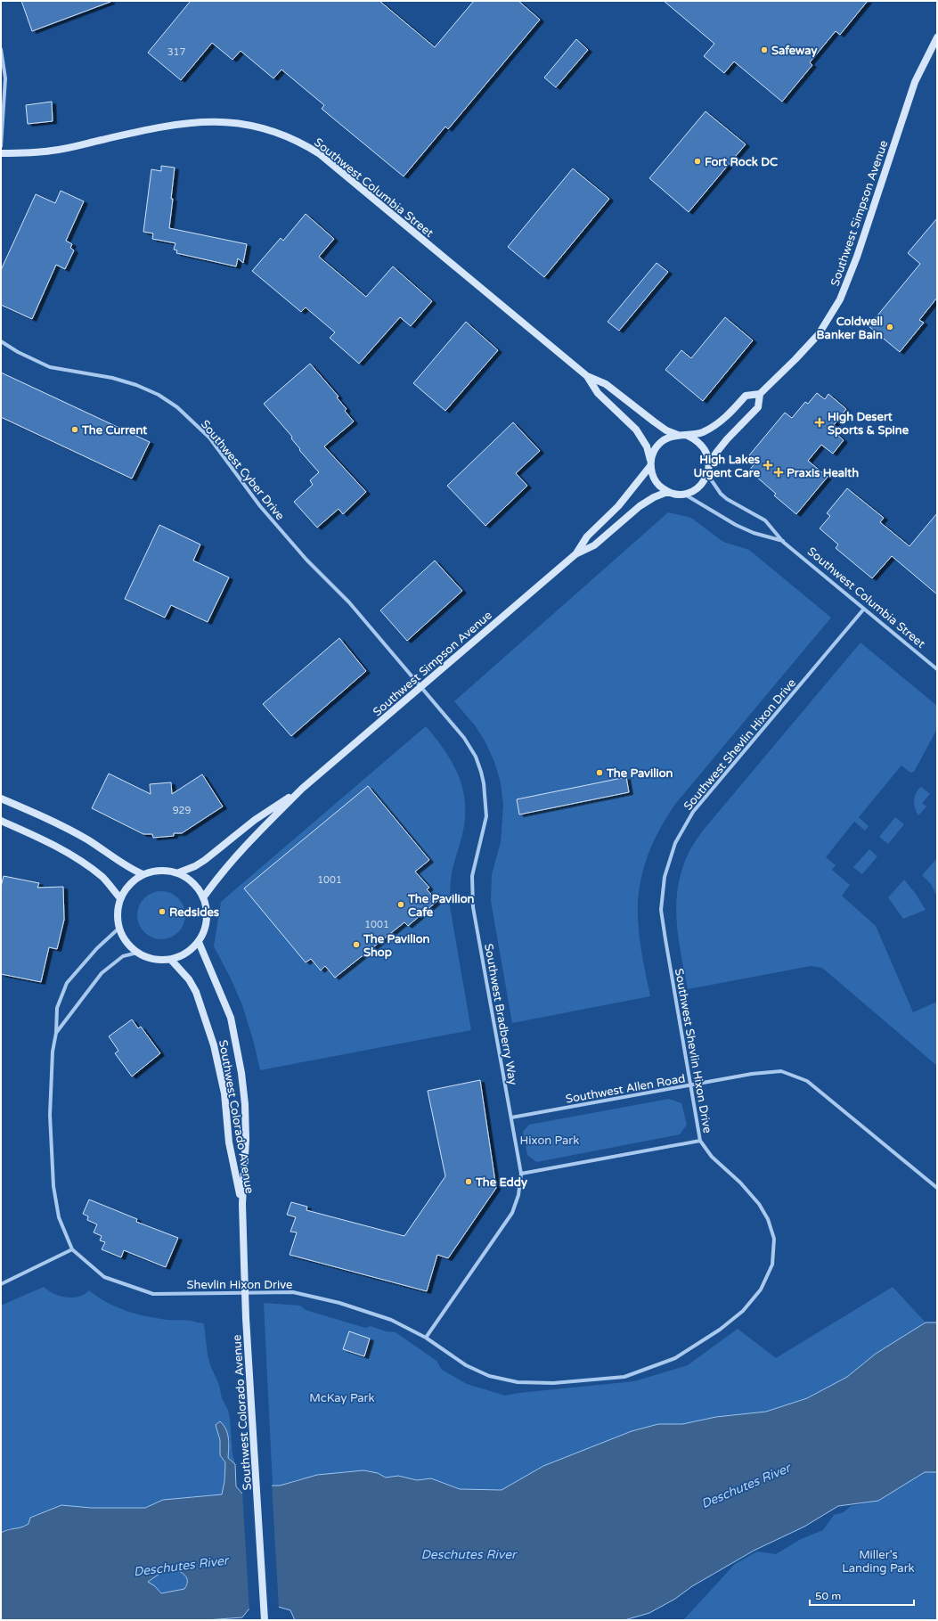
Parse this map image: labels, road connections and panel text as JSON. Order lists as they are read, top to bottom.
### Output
{
  "streets": {
    "street": [
      "Southwest Columbia Street",
      "Southwest Simpson Avenue",
      "Southwest Cyber Drive",
      "Southwest Shevlin Hixon Drive",
      "Southwest Bradberry Way",
      "Southwest Allen Road",
      "Southwest Colorado Avenue",
      "Shevlin Hixon Drive"
    ]
  },
  "crossings": [
    ["Southwest Columbia Street", "Southwest Simpson Avenue"],
    ["Southwest Columbia Street", "Southwest Shevlin Hixon Drive"],
    ["Southwest Simpson Avenue", "Southwest Cyber Drive"],
    ["Southwest Simpson Avenue", "Southwest Bradberry Way"],
    ["Southwest Simpson Avenue", "Southwest Colorado Avenue"],
    ["Southwest Cyber Drive", "Southwest Bradberry Way"],
    ["Southwest Shevlin Hixon Drive", "Southwest Bradberry Way"],
    ["Southwest Shevlin Hixon Drive", "Southwest Allen Road"],
    ["Southwest Shevlin Hixon Drive", "Shevlin Hixon Drive"],
    ["Southwest Bradberry Way", "Southwest Allen Road"],
    ["Southwest Bradberry Way", "Shevlin Hixon Drive"]
  ],
  "water": ["Deschutes River"],
  "parks": ["Hixon Park", "McKay Park", "Miller's Landing Park"],
  "places": {
    "other": [
      "Safeway",
      "Fort Rock DC",
      "Coldwell Banker Bain",
      "The Current",
      "The Pavilion",
      "The Pavilion Cafe",
      "Redsides",
      "The Pavilion Shop",
      "The Eddy"
    ],
    "health": ["High Desert Sports & Spine", "High Lakes Urgent Care", "Praxis Health"]
  },
  "house_numbers": [
    "317",
    "929",
    "1001",
    "1001"
  ],
  "scale_bar": "50 m"
}
